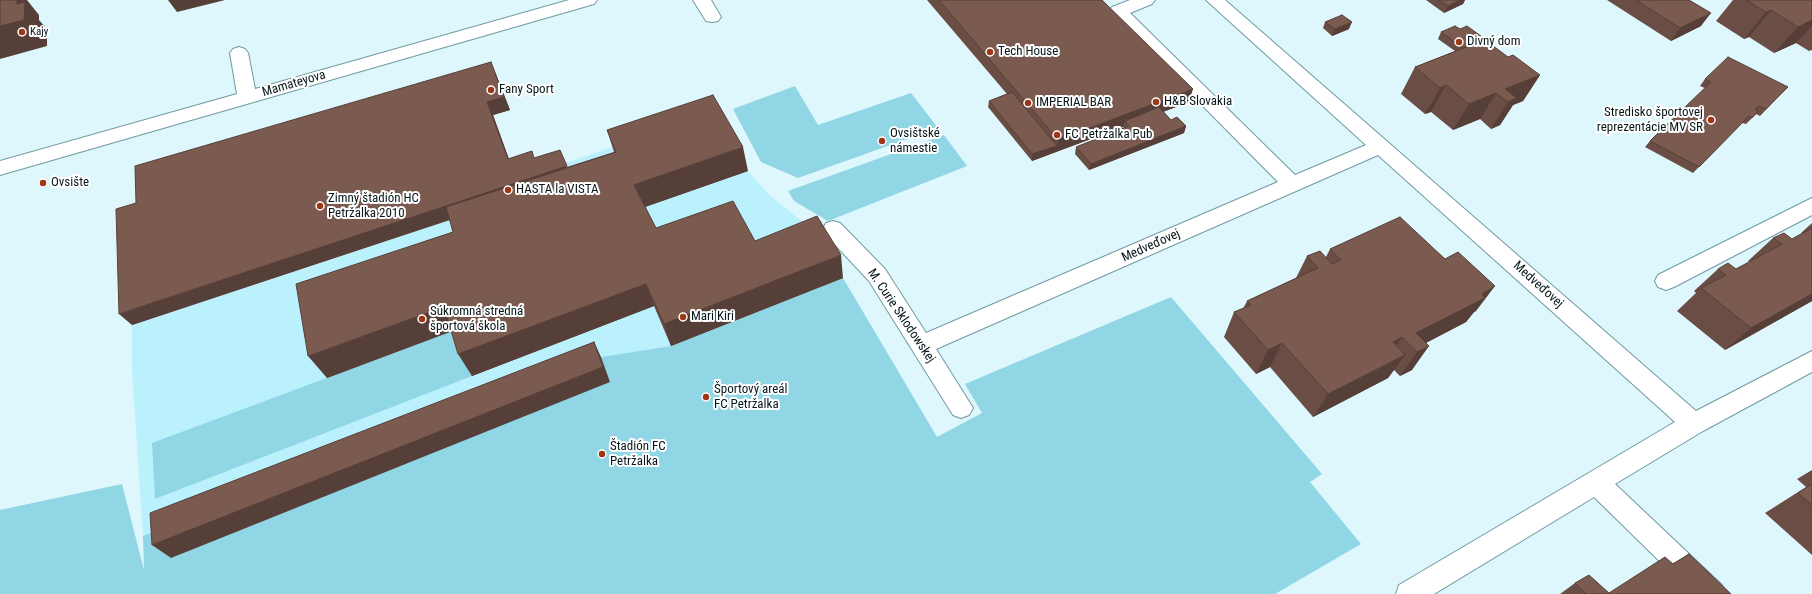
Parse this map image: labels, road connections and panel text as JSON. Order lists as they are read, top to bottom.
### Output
{
  "streets": {
    "street": ["Mamateyova", "Medveďovej", "M. Curie Sklodowskej"]
  },
  "crossings": [
    ["Medveďovej", "M. Curie Sklodowskej"]
  ],
  "places": [
    "Kajy",
    "Divný dom",
    "Tech House",
    "Fany Sport",
    "H&B Slovakia",
    "IMPERIAL BAR",
    "Stredisko športovej reprezentácie MV SR",
    "FC Petržalka Pub",
    "Ovsištské námestie",
    "Ovsište",
    "HASTA la VISTA",
    "Zimný štadión HC Petržalka 2010",
    "Mari Kiri",
    "Súkromná stredná športová škola",
    "Športový areál FC Petržalka",
    "Štadión FC Petržalka"
  ]
}
